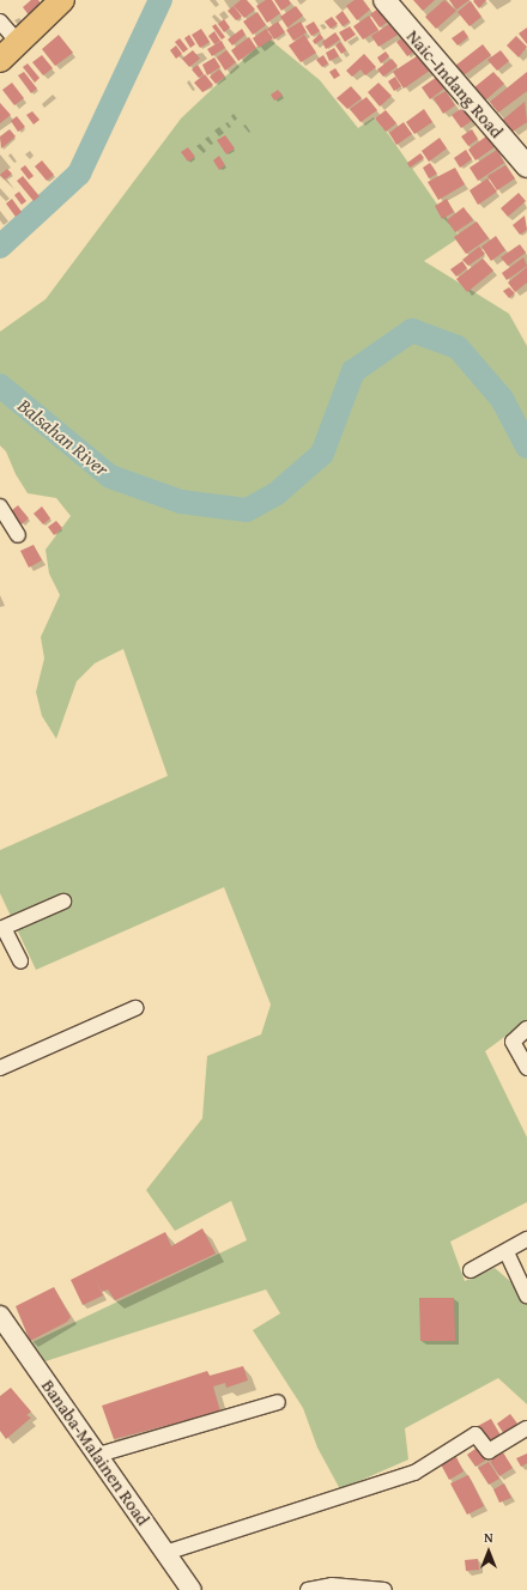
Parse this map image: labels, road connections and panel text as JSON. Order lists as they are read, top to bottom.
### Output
{
  "streets": {
    "main road": ["Naic–Indang Road"],
    "street": ["Banaba-Malainen Road"]
  },
  "water": ["Balsahan River"],
  "north": "top"
}
